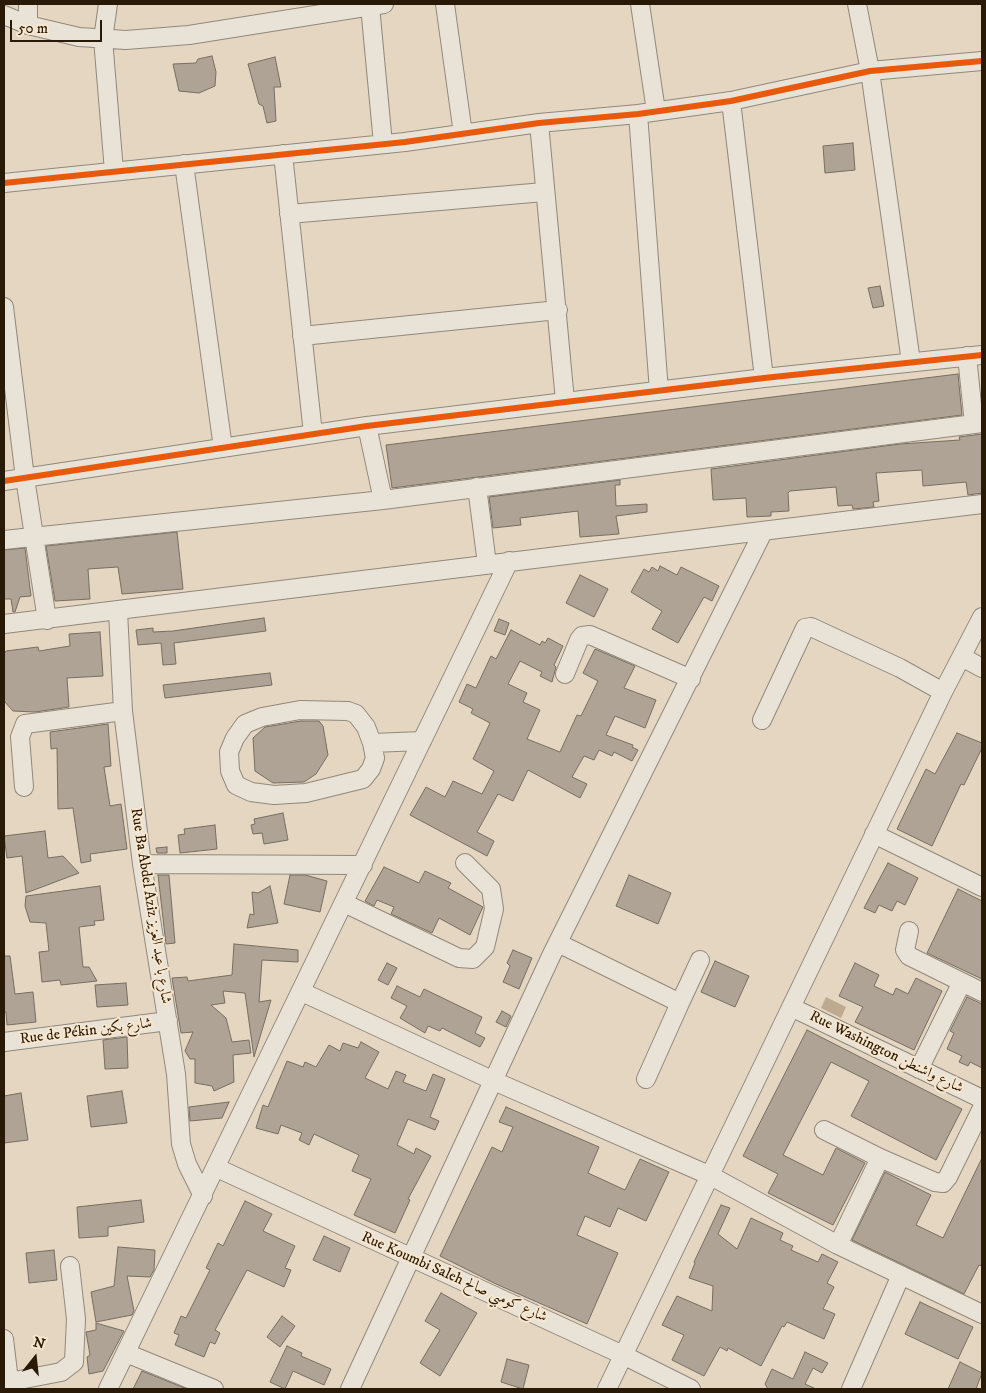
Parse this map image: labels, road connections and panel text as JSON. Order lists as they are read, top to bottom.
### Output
{
  "streets": {
    "street": [
      "Rue Ba Abdel Aziz شارع با عبد العزيز",
      "Rue de Pékin شارع بكين",
      "Rue Washington شارع واشنطن",
      "Rue Koumbi Saleh شارع كومبي صالح"
    ]
  },
  "crossings": [
    ["Rue Ba Abdel Aziz شارع با عبد العزيز", "Rue de Pékin شارع بكين"]
  ],
  "scale_bar": "50 m",
  "north": "top"
}
